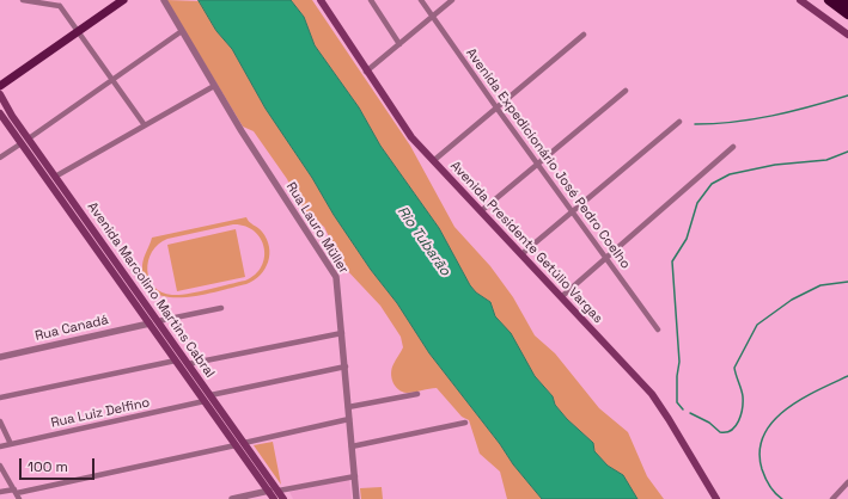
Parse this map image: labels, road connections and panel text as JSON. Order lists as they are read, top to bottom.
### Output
{
  "streets": {
    "main road": ["Avenida Presidente Getúlio Vargas", "Avenida Marcolino Martins Cabral"],
    "street": [
      "Avenida Expedicionário José Pedro Coelho",
      "Rua Lauro Müller",
      "Rua Canadá",
      "Rua Luiz Delfino"
    ]
  },
  "crossings": [
    ["Rua Lauro Müller", "Rua Luiz Delfino"],
    ["Avenida Marcolino Martins Cabral", "Rua Canadá"],
    ["Avenida Marcolino Martins Cabral", "Rua Luiz Delfino"]
  ],
  "water": ["Rio Tubarão"],
  "scale_bar": "100 m"
}
